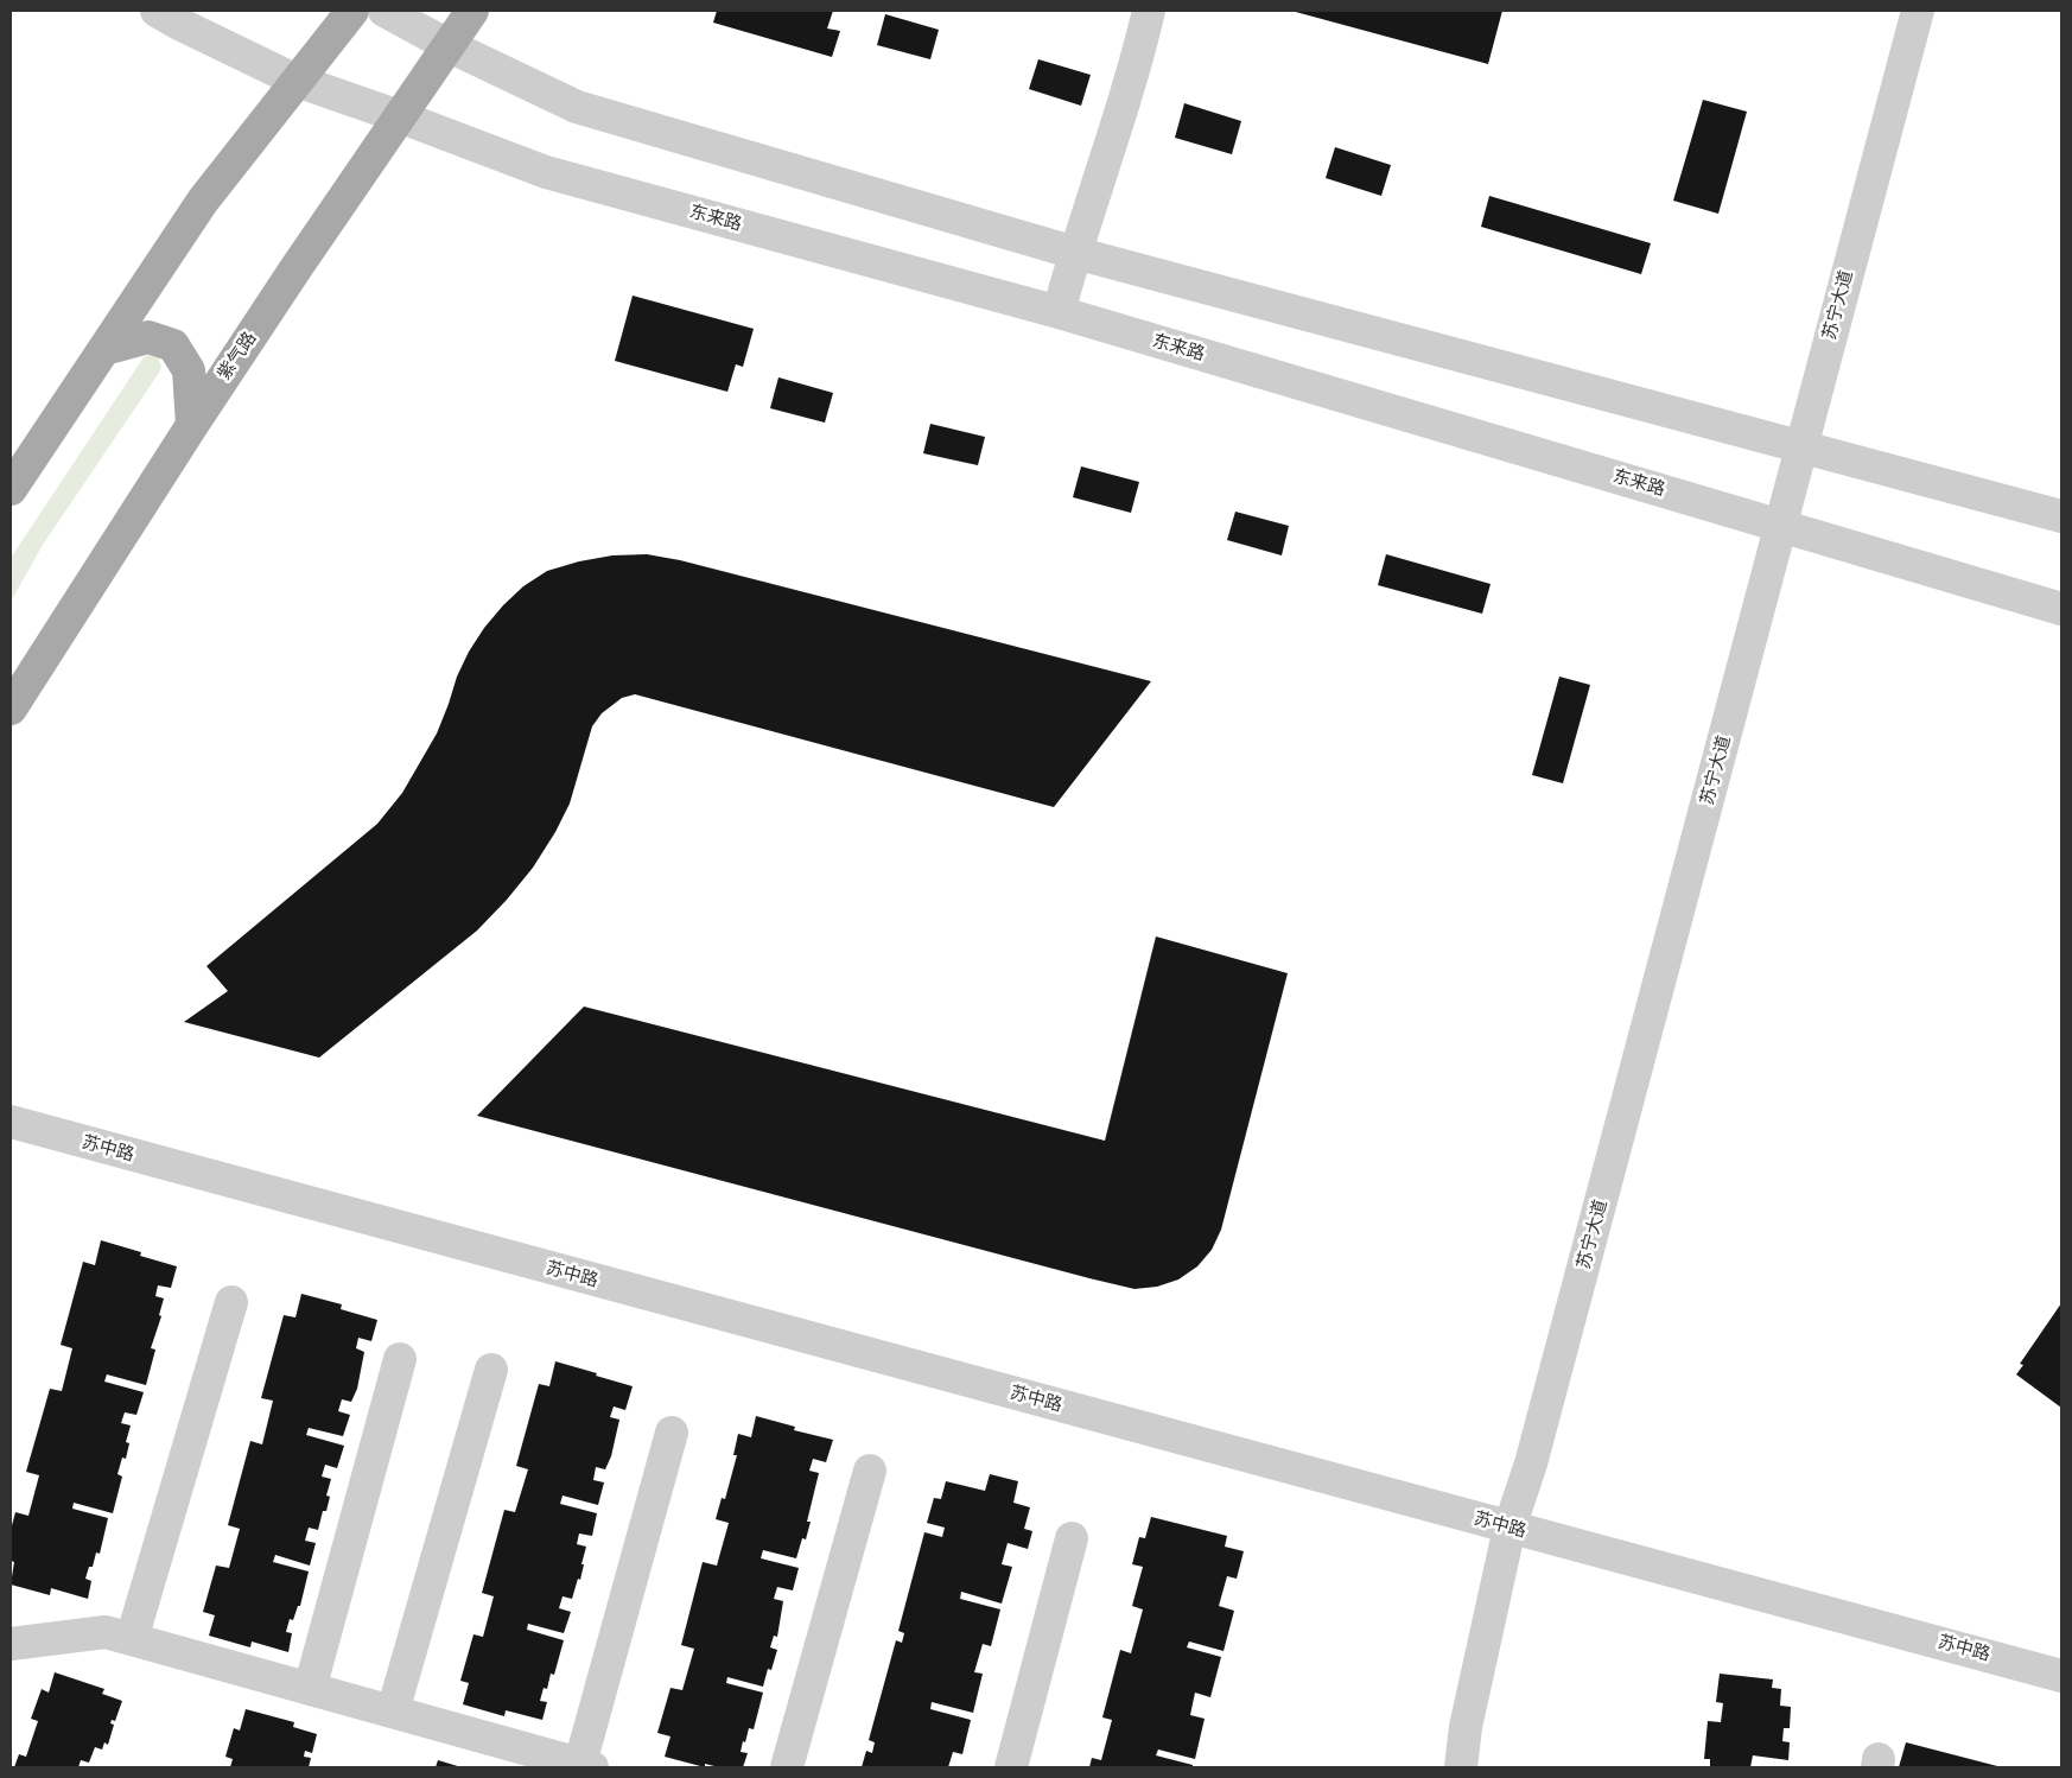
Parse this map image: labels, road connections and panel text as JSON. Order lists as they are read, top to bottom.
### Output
{
  "streets": {
    "main road": ["紫气路"],
    "street": ["东来路", "苏宁大道", "苏中路"]
  },
  "crossings": [
    ["东来路", "苏宁大道"],
    ["东来路", "紫气路"],
    ["苏宁大道", "苏中路"]
  ]
}
